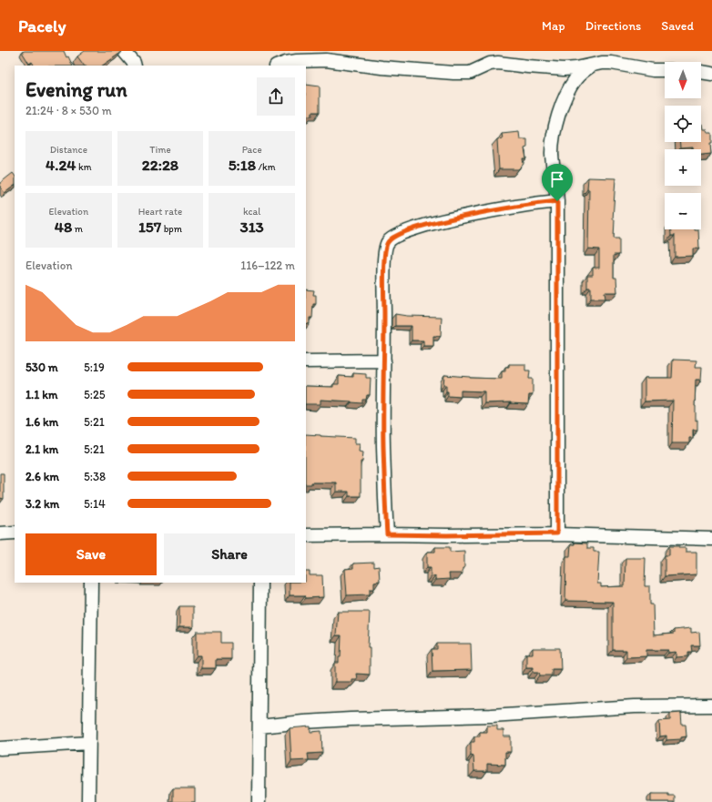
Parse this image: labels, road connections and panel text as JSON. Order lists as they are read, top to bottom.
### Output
{
  "north": "bottom",
  "page": {
    "header": "Pacely",
    "nav": ["Map", "Directions", "Saved"],
    "map_buttons": ["+", "−"],
    "heading": ["Evening run", "21:24 · 8 × 530 m"],
    "stats": [
      ["Distance", "4.24 km"],
      ["Time", "22:28"],
      ["Pace", "5:18 /km"],
      ["Elevation", "48 m"],
      ["Heart rate", "157 bpm"],
      ["kcal", "313"]
    ],
    "chart": ["Elevation", "116–122 m"],
    "list": [
      {
        "name": "530 m",
        "note": "5:19"
      },
      {
        "name": "1.1 km",
        "note": "5:25"
      },
      {
        "name": "1.6 km",
        "note": "5:21"
      },
      {
        "name": "2.1 km",
        "note": "5:21"
      },
      {
        "name": "2.6 km",
        "note": "5:38"
      },
      {
        "name": "3.2 km",
        "note": "5:14"
      }
    ],
    "buttons": ["Save", "Share"]
  }
}
